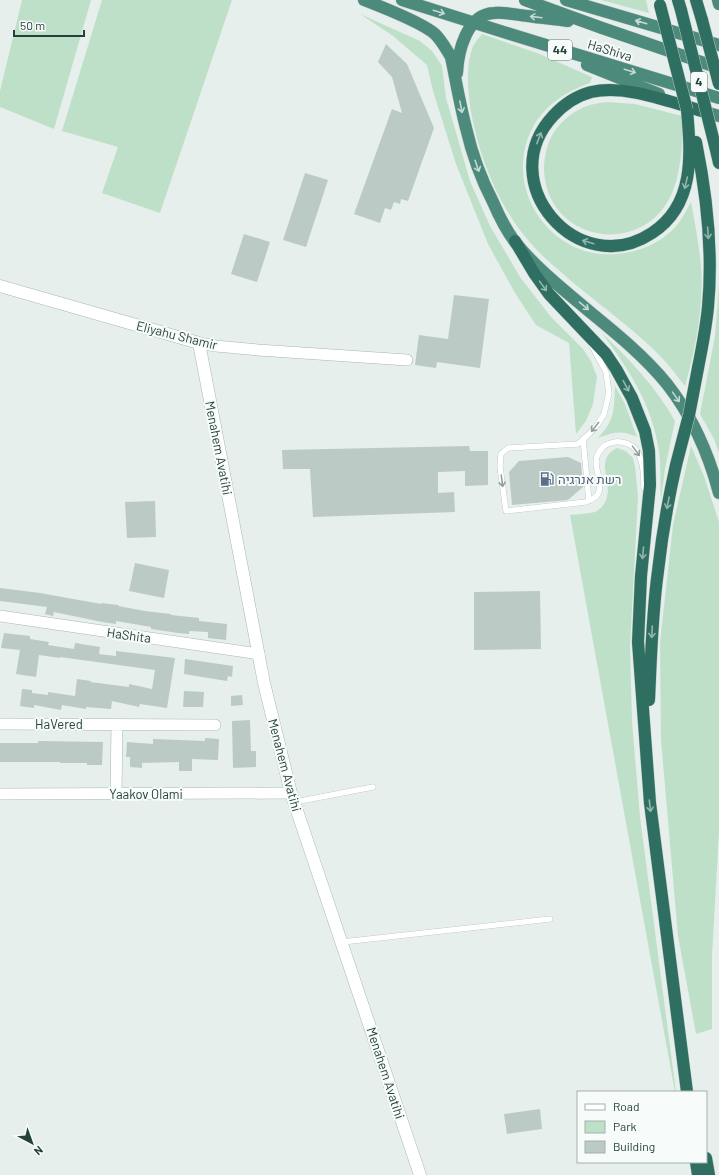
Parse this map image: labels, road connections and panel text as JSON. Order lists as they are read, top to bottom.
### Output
{
  "streets": {
    "highway": ["44", "HaShiva", "4"],
    "street": [
      "Eliyahu Shamir",
      "Menahem Avatihi",
      "HaShita",
      "HaVered",
      "Yaakov Olami"
    ]
  },
  "crossings": [
    ["Eliyahu Shamir", "Menahem Avatihi"],
    ["Menahem Avatihi", "HaShita"],
    ["Menahem Avatihi", "Yaakov Olami"]
  ],
  "places": {
    "fuel station": ["רשת אנרגיה"]
  },
  "legend": ["Road", "Park", "Building"],
  "scale_bar": "50 m",
  "north": "bottom right"
}
